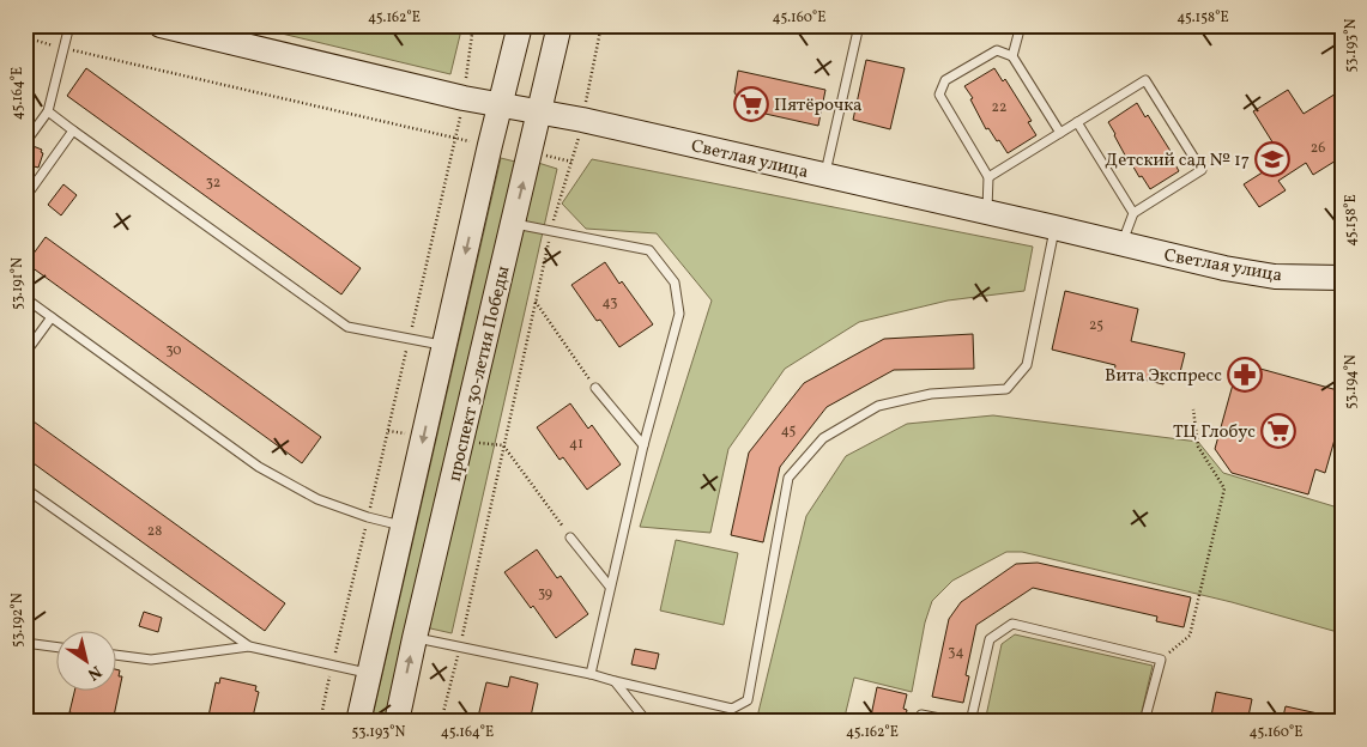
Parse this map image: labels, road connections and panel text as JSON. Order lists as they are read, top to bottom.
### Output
{
  "streets": {
    "main road": ["Светлая улица", "проспект 30-летия Победы"]
  },
  "crossings": [
    ["Светлая улица", "проспект 30-летия Победы"]
  ],
  "places": {
    "supermarket": ["Пятёрочка", "ТЦ Глобус"],
    "school or university": ["Детский сад № 17"],
    "pharmacy": ["Вита Экспресс"]
  },
  "house_numbers": [
    "22",
    "26",
    "32",
    "43",
    "25",
    "30",
    "45",
    "41",
    "28",
    "39",
    "34"
  ],
  "north": "bottom right",
  "coordinates": [
    "45.162°E",
    "45.160°E",
    "45.158°E",
    "53.193°N",
    "45.164°E",
    "53.191°N",
    "53.194°N",
    "53.192°N"
  ]
}
